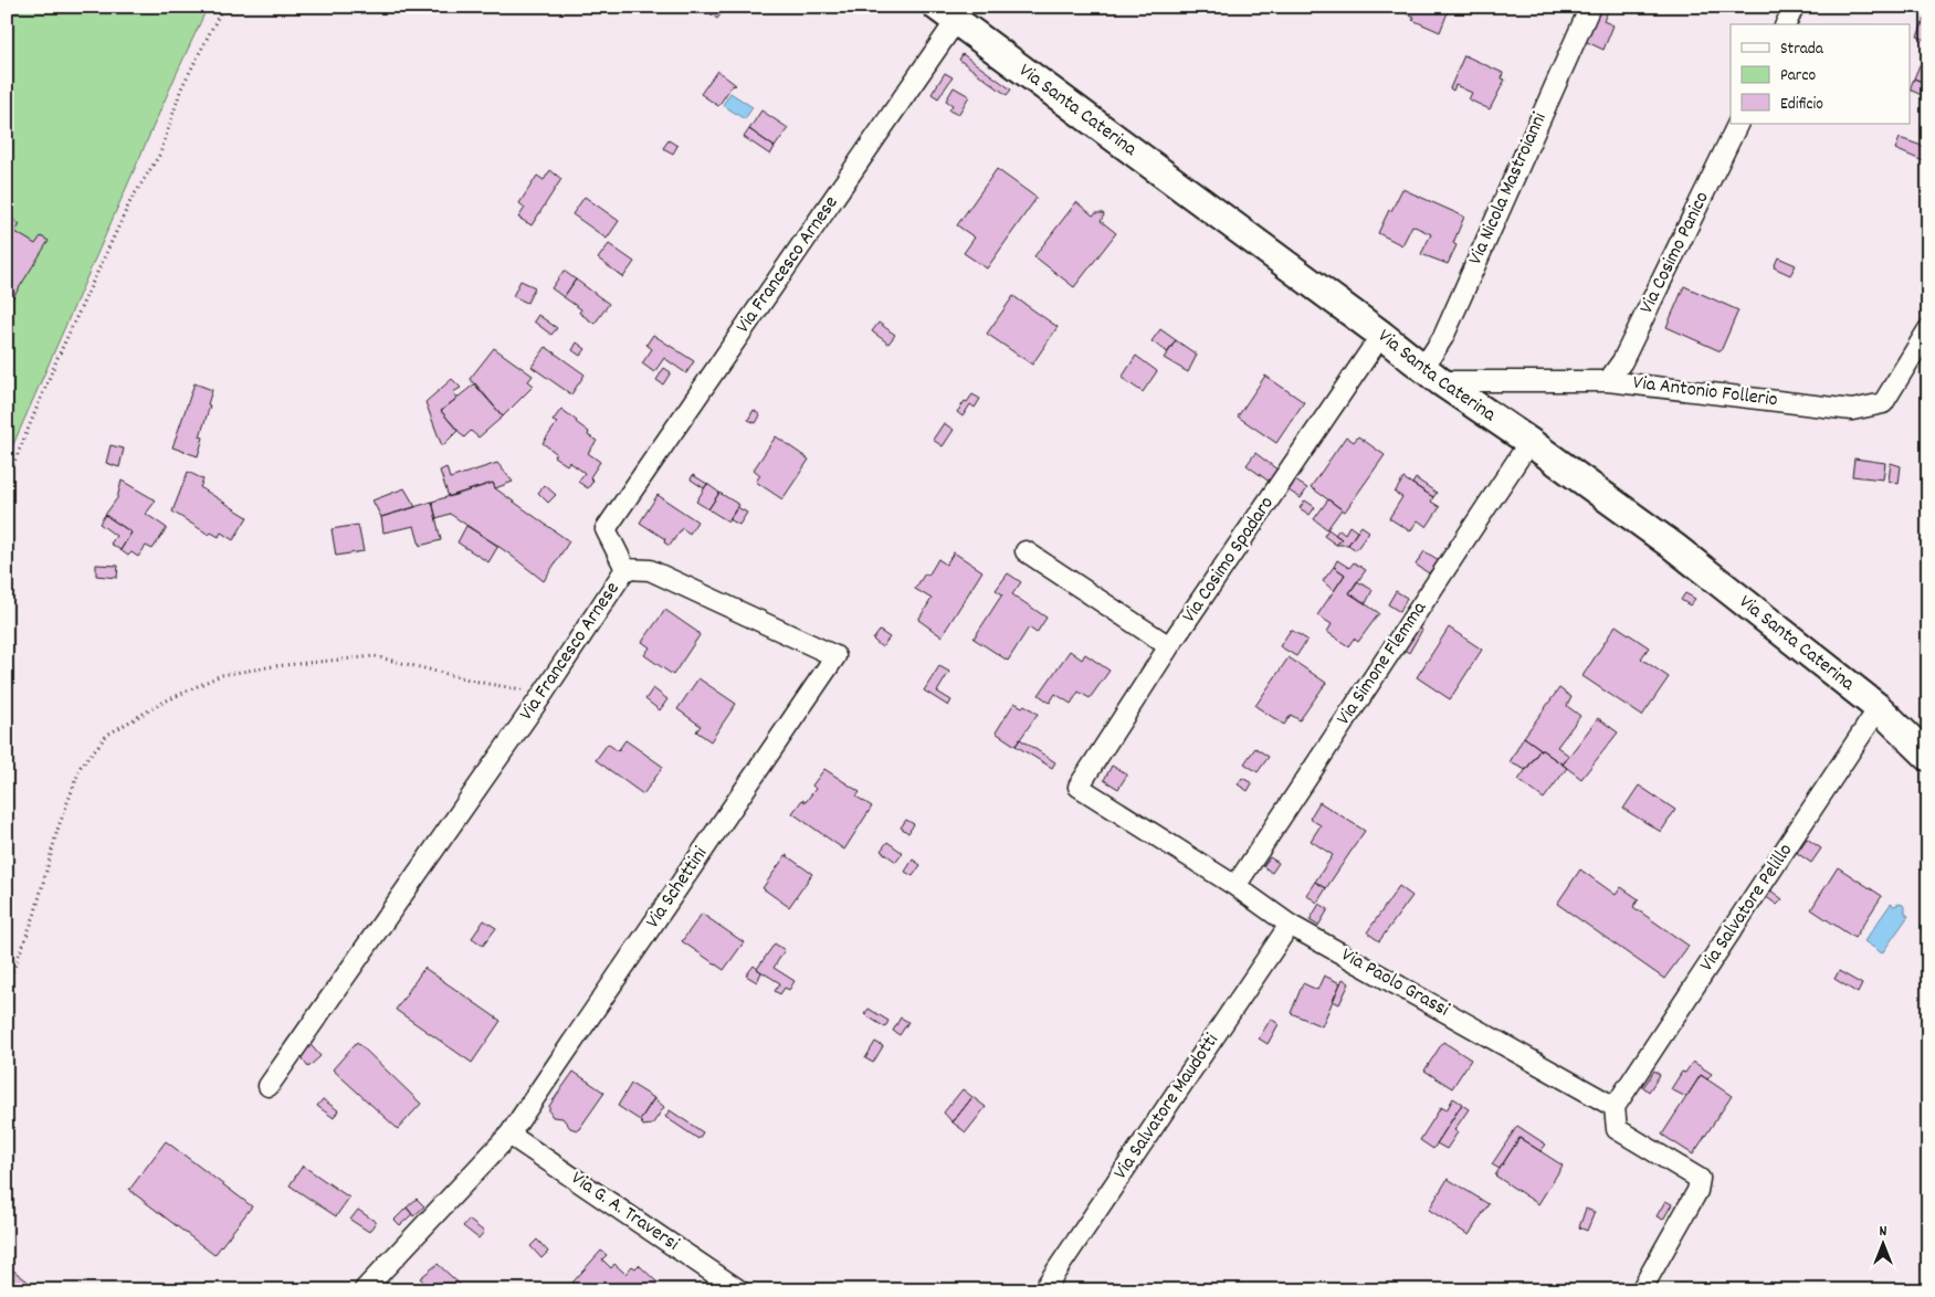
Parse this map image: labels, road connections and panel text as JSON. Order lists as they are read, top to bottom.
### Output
{
  "streets": {
    "street": [
      "Via Santa Caterina",
      "Via Nicola Mastroianni",
      "Via Cosimo Panico",
      "Via Francesco Arnese",
      "Via Antonio Follerio",
      "Via Cosimo Spadaro",
      "Via Simone Flemma",
      "Via Schettini",
      "Via Salvatore Pelillo",
      "Via Paolo Grassi",
      "Via Salvatore Maudotti",
      "Via G. A. Traversi"
    ]
  },
  "crossings": [
    ["Via Santa Caterina", "Via Nicola Mastroianni"],
    ["Via Santa Caterina", "Via Francesco Arnese"],
    ["Via Santa Caterina", "Via Antonio Follerio"],
    ["Via Santa Caterina", "Via Cosimo Spadaro"],
    ["Via Santa Caterina", "Via Simone Flemma"],
    ["Via Santa Caterina", "Via Salvatore Pelillo"],
    ["Via Nicola Mastroianni", "Via Antonio Follerio"],
    ["Via Cosimo Panico", "Via Antonio Follerio"],
    ["Via Francesco Arnese", "Via Schettini"],
    ["Via Cosimo Spadaro", "Via Paolo Grassi"],
    ["Via Simone Flemma", "Via Paolo Grassi"],
    ["Via Schettini", "Via G. A. Traversi"],
    ["Via Salvatore Pelillo", "Via Paolo Grassi"],
    ["Via Paolo Grassi", "Via Salvatore Maudotti"]
  ],
  "legend": ["Strada", "Parco", "Edificio"],
  "north": "top"
}
